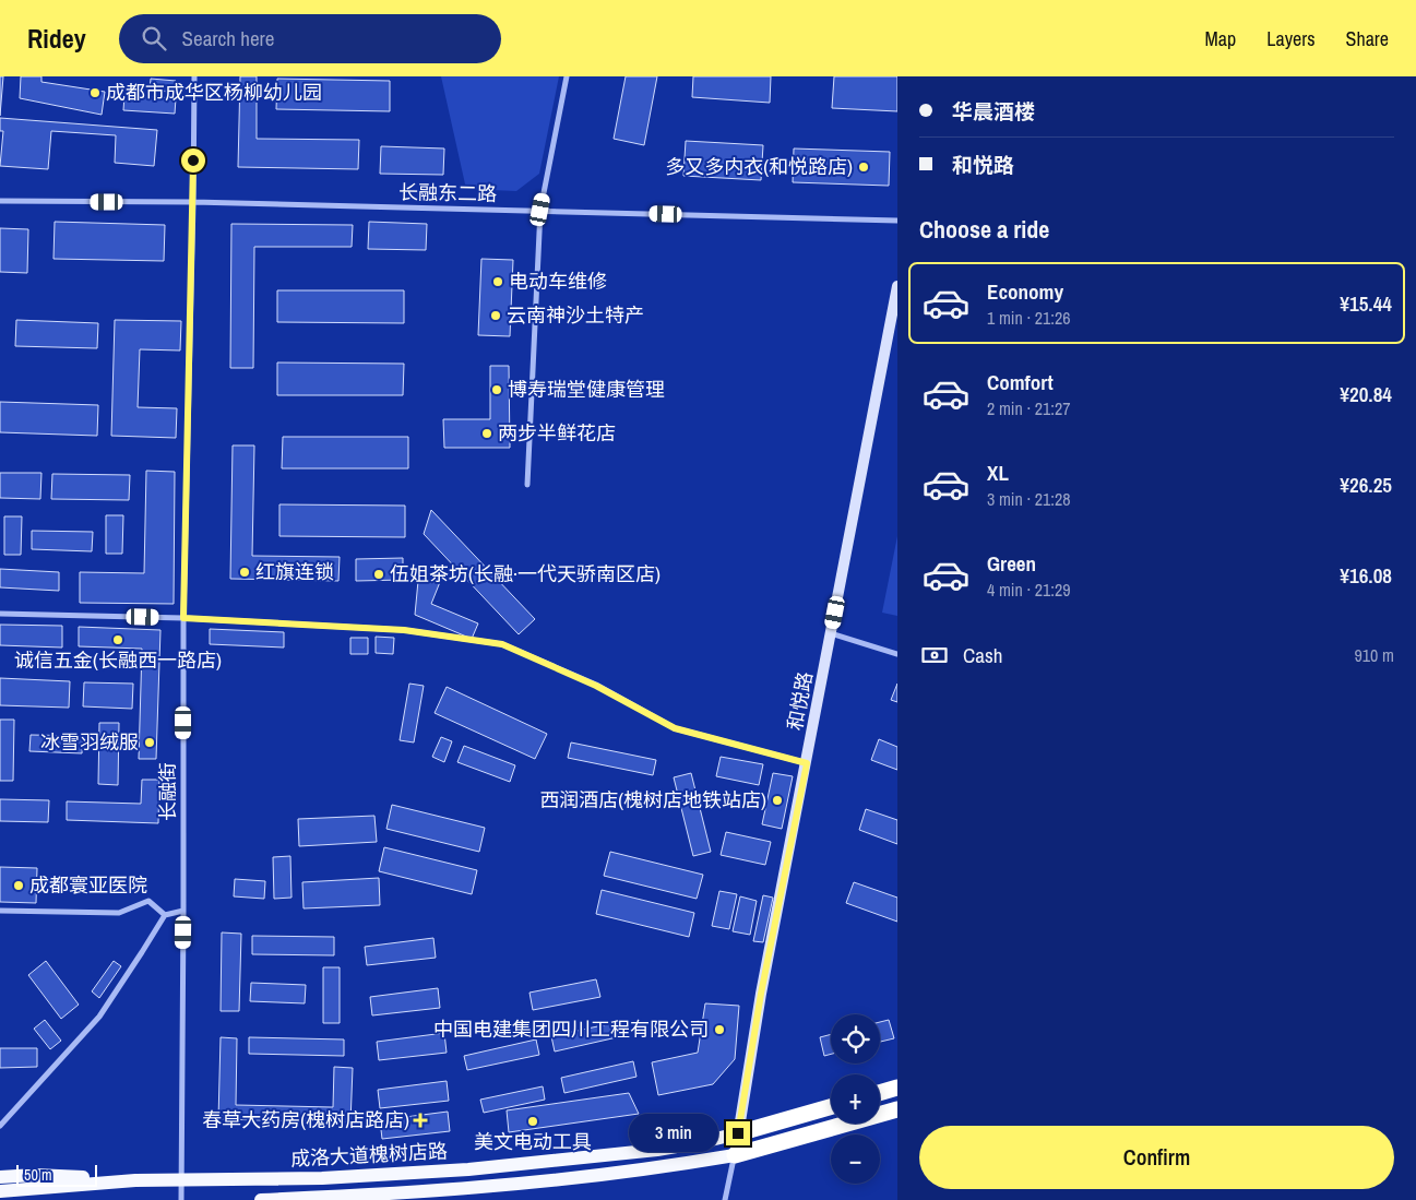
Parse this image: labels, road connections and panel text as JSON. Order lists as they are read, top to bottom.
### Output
{
  "streets": {
    "main road": ["成洛大道槐树店路"],
    "street": ["长融东二路", "和悦路", "长融街"]
  },
  "crossings": [
    ["长融东二路", "长融街"],
    ["和悦路", "成洛大道槐树店路"],
    ["长融街", "成洛大道槐树店路"]
  ],
  "places": {
    "other": [
      "成都市成华区杨柳幼儿园",
      "多又多内衣(和悦路店)",
      "电动车维修",
      "云南神沙土特产",
      "博寿瑞堂健康管理",
      "两步半鲜花店",
      "红旗连锁",
      "伍姐茶坊(长融·一代天骄南区店)",
      "诚信五金(长融西一路店)",
      "冰雪羽绒服",
      "西润酒店(槐树店地铁站店)",
      "成都寰亚医院",
      "中国电建集团四川工程有限公司",
      "美文电动工具"
    ],
    "health": ["春草大药房(槐树店路店)"]
  },
  "scale_bar": "50 m",
  "page": {
    "header": "Ridey",
    "search": "Search here",
    "nav": ["Map", "Layers", "Share"],
    "banner": ["华晨酒楼", "和悦路"],
    "heading": "Choose a ride",
    "list": [
      {
        "name": "Economy",
        "note": "1 min · 21:26",
        "value": "¥15.44"
      },
      {
        "name": "Comfort",
        "note": "2 min · 21:27",
        "value": "¥20.84"
      },
      {
        "name": "XL",
        "note": "3 min · 21:28",
        "value": "¥26.25"
      },
      {
        "name": "Green",
        "note": "4 min · 21:29",
        "value": "¥16.08"
      }
    ],
    "pay": ["Cash", "910 m"],
    "map_buttons": ["+", "−"],
    "bubble": "3 min",
    "buttons": "Confirm",
    "scale": "50 m"
  }
}
